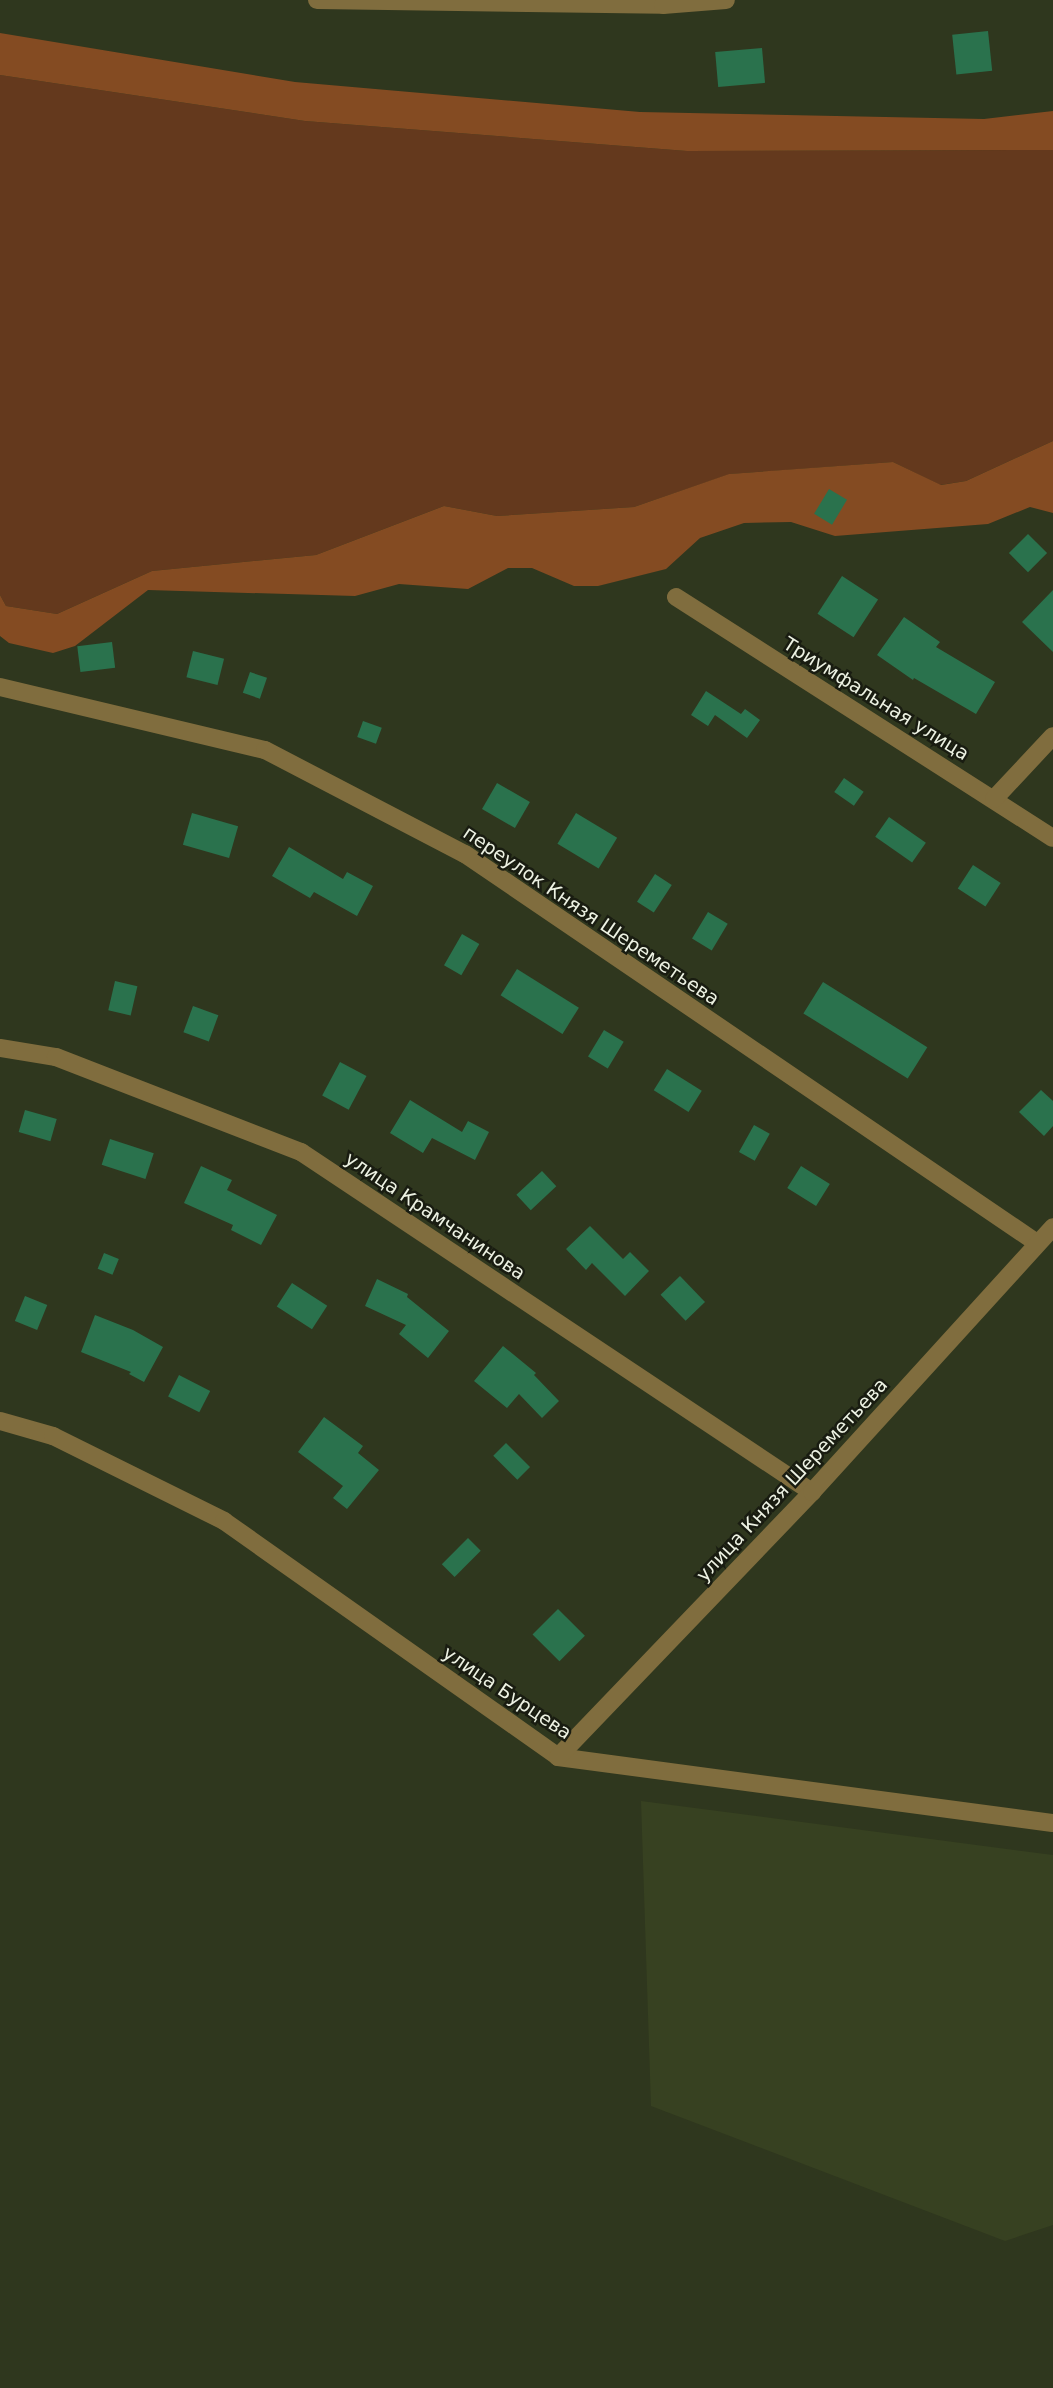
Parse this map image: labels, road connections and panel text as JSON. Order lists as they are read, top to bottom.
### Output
{
  "streets": {
    "street": [
      "Триумфальная улица",
      "переулок Князя Шереметьева",
      "улица Крамчанинова",
      "улица Князя Шереметьева",
      "улица Бурцева"
    ]
  },
  "crossings": [
    ["переулок Князя Шереметьева", "улица Князя Шереметьева"],
    ["улица Крамчанинова", "улица Князя Шереметьева"],
    ["улица Князя Шереметьева", "улица Бурцева"]
  ]
}
